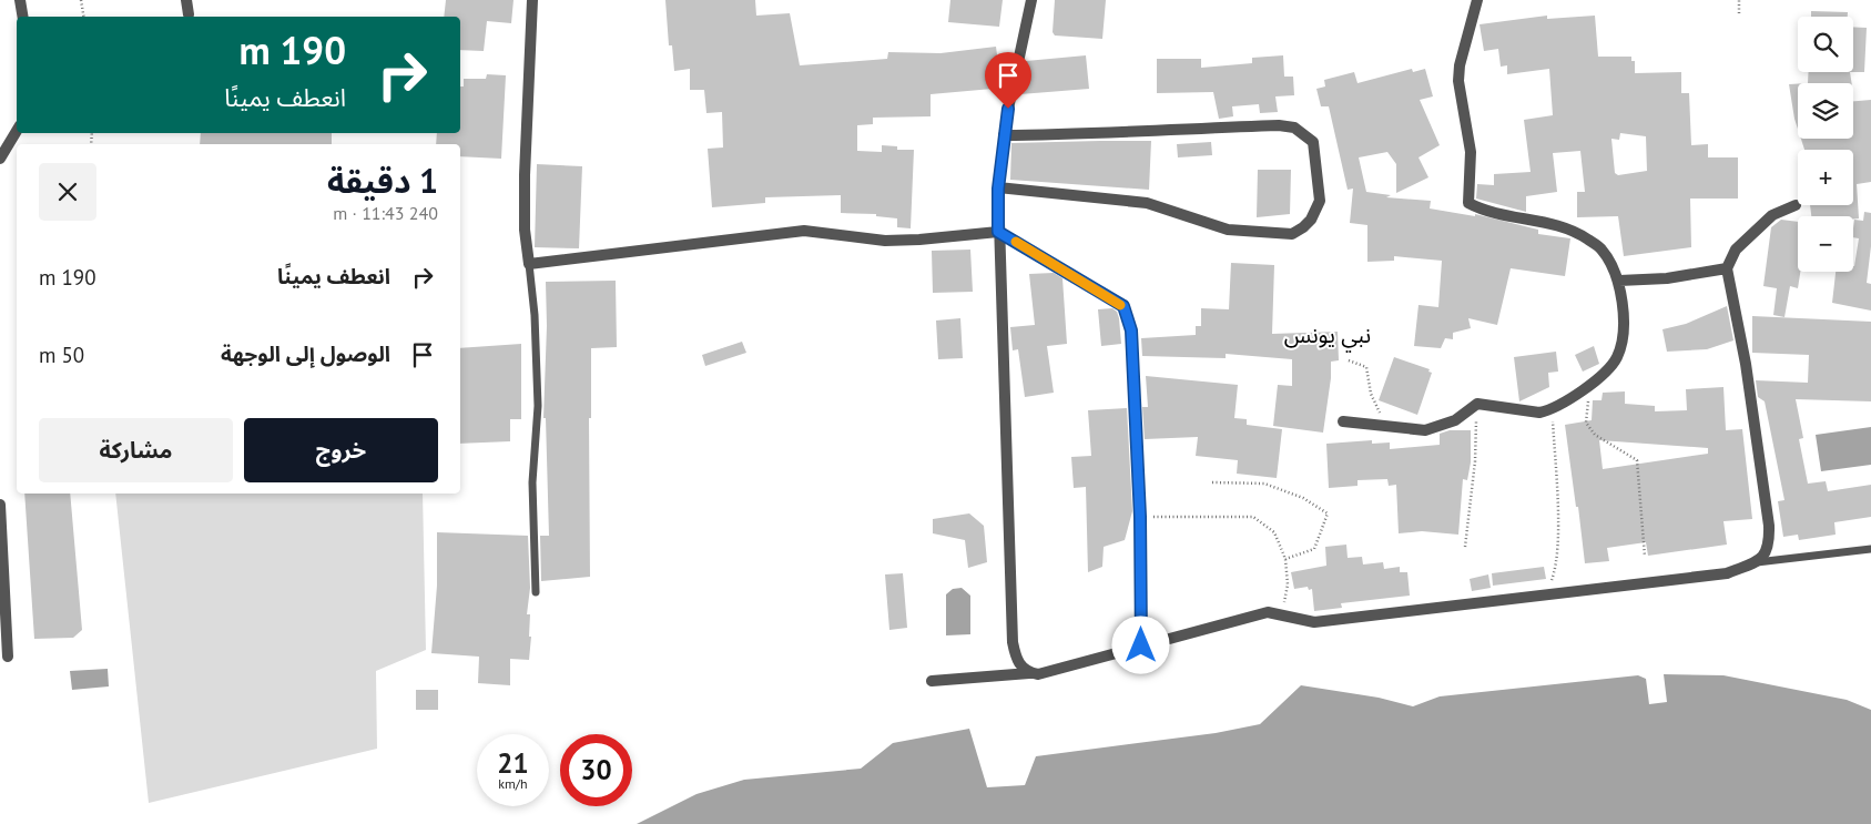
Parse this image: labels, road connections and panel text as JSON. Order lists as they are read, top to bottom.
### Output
{
  "districts": ["نبي يونس"],
  "page": {
    "map_buttons": ["+", "−"],
    "turn": ["190 m", "انعطف يمينًا"],
    "heading": ["1 دقيقة", "240 m · 11:43"],
    "list": [
      {
        "name": "انعطف يمينًا",
        "value": "190 m"
      },
      {
        "name": "الوصول إلى الوجهة",
        "value": "50 m"
      }
    ],
    "buttons": ["خروج", "مشاركة"],
    "speed": "21 km/h",
    "limit": "30"
  }
}
